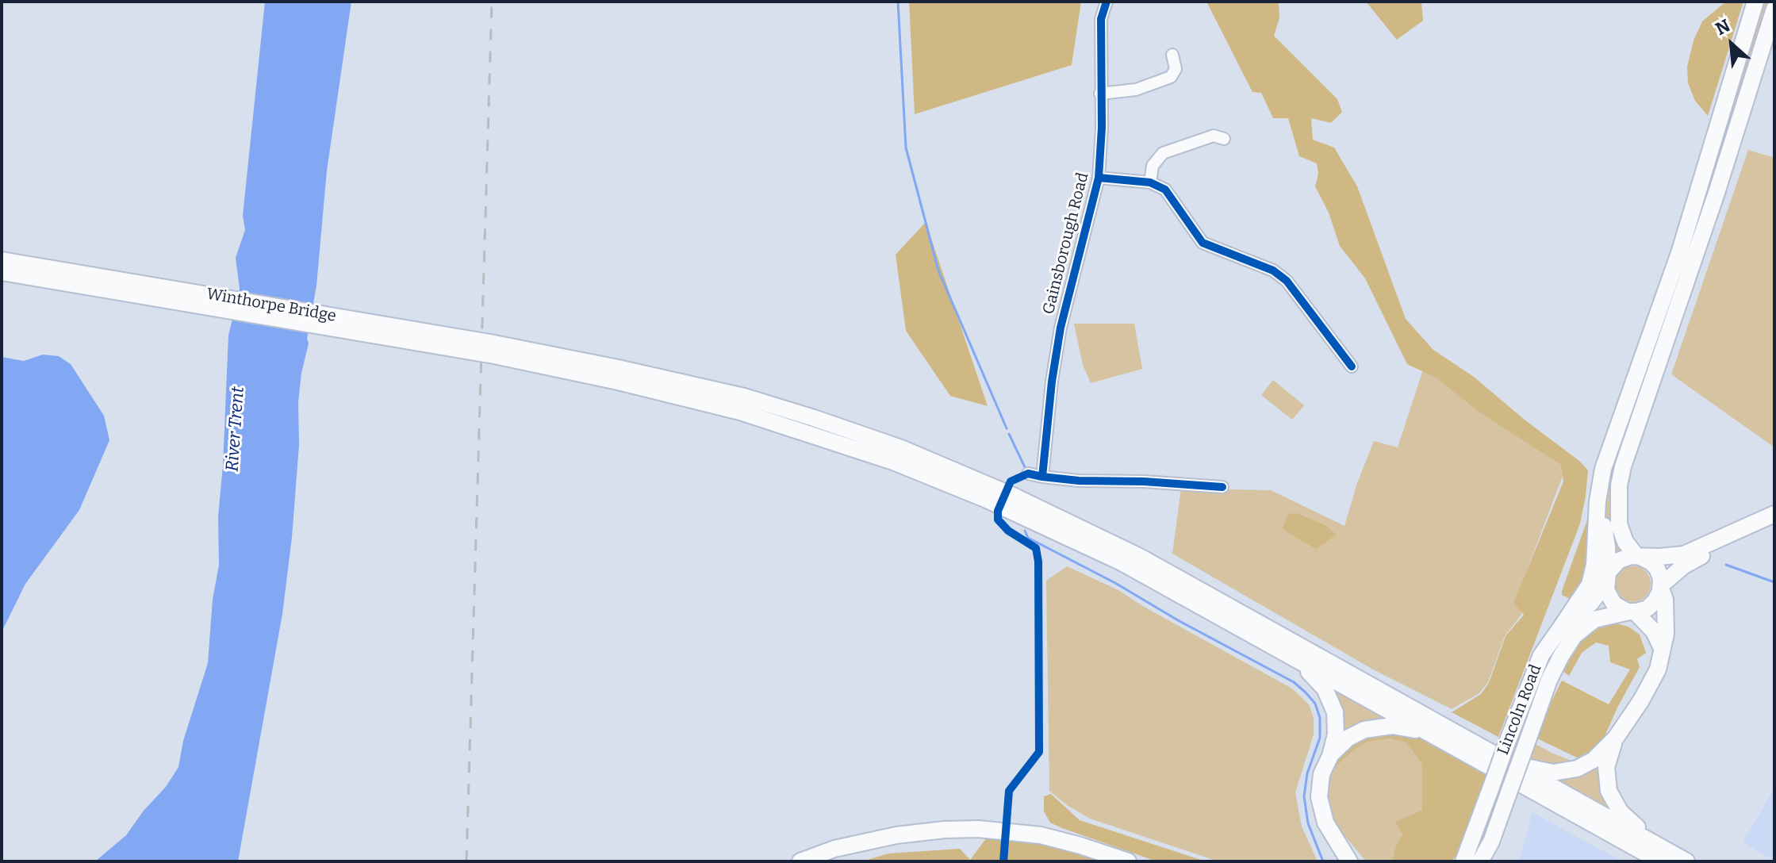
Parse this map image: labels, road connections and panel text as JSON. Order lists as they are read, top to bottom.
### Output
{
  "streets": {
    "highway": ["Winthorpe Bridge", "Lincoln Road"],
    "street": ["Gainsborough Road"]
  },
  "water": ["River Trent"],
  "north": "top left"
}
